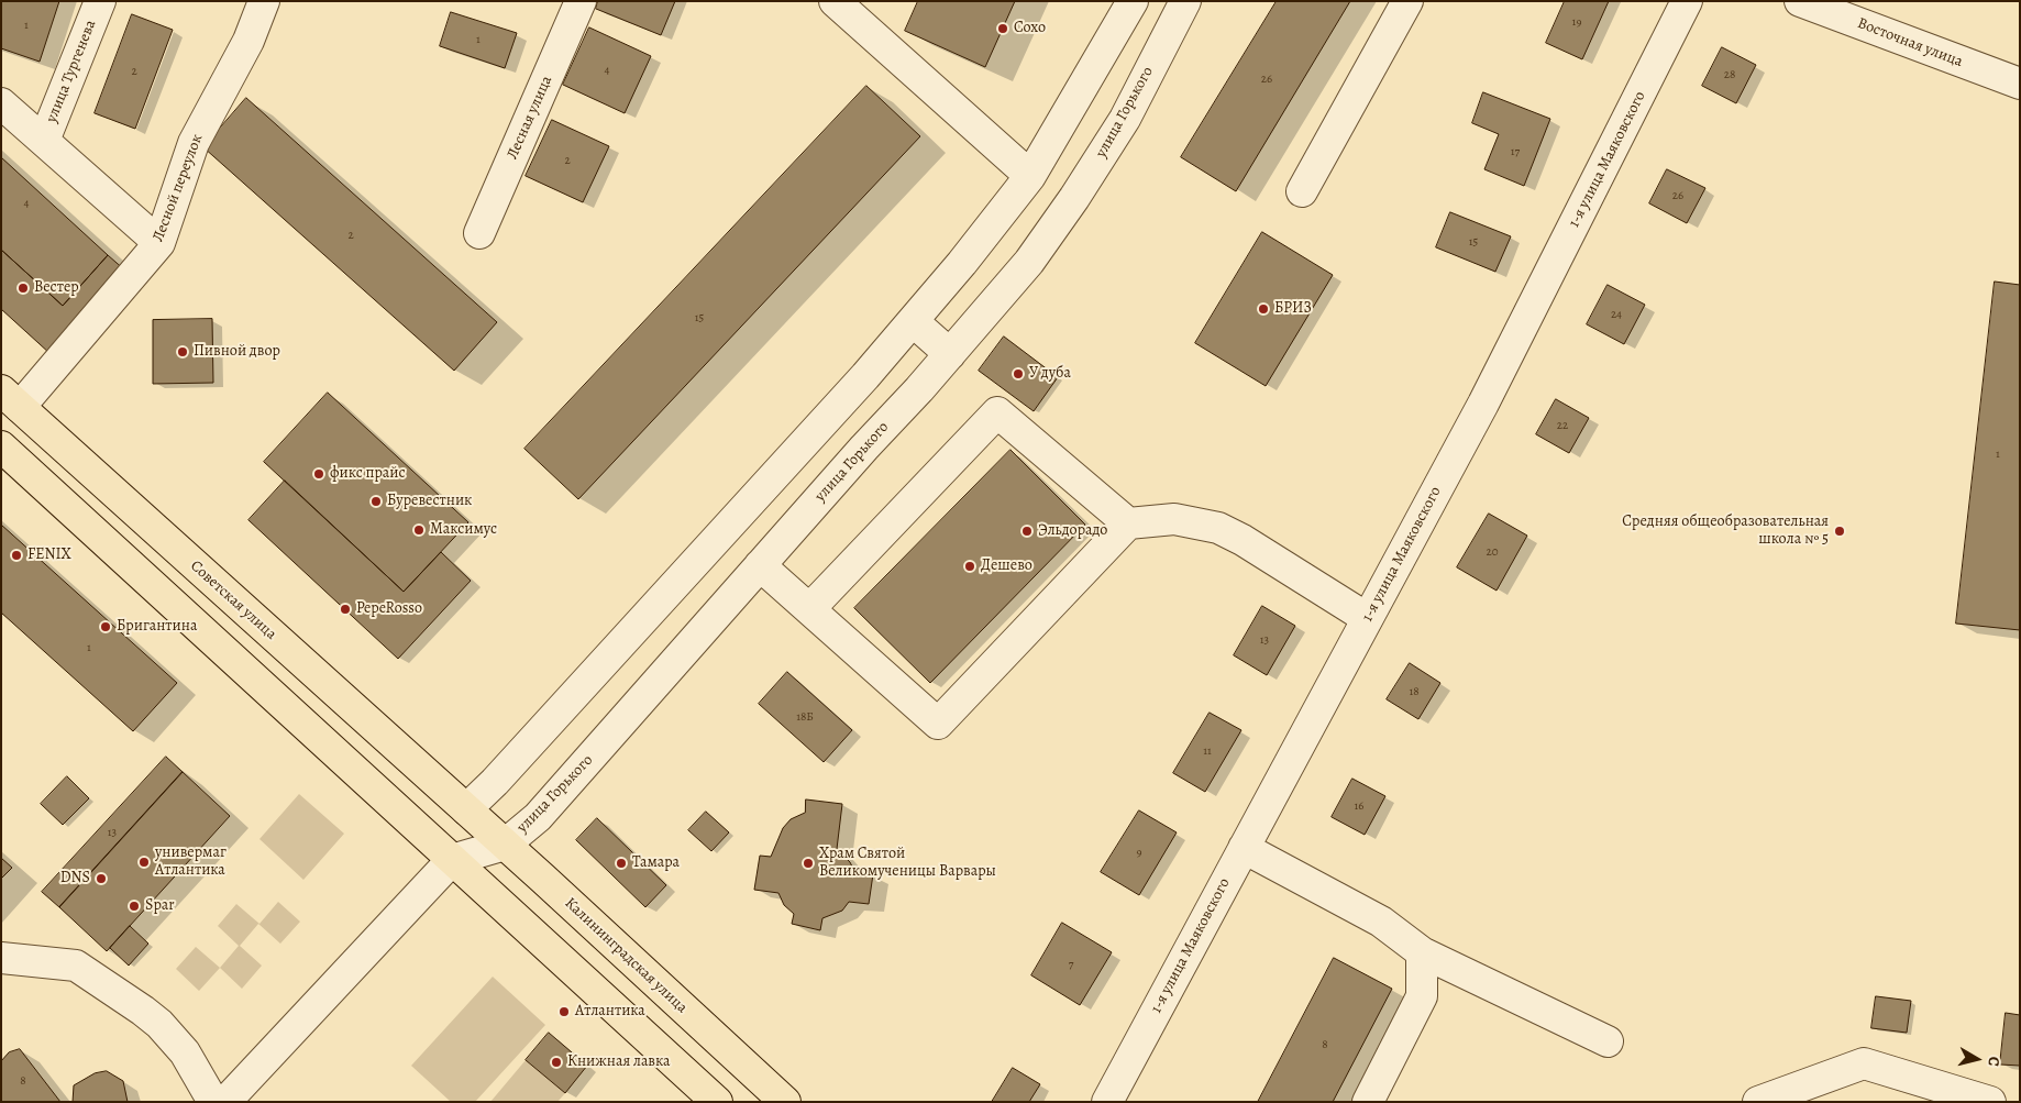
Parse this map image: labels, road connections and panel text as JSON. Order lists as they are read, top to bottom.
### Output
{
  "streets": {
    "main road": ["Советская улица", "Калининградская улица"],
    "street": [
      "Восточная улица",
      "улица Тургенева",
      "улица Горького",
      "Лесная улица",
      "1-я улица Маяковского",
      "Лесной переулок"
    ]
  },
  "crossings": [
    ["улица Горького", "Калининградская улица"],
    ["Лесной переулок", "Советская улица"],
    ["Советская улица", "Калининградская улица"]
  ],
  "places": [
    "Сохо",
    "Вестер",
    "БРИЗ",
    "Пивной двор",
    "У дуба",
    "фикс прайс",
    "Буревестник",
    "Максимус",
    "Эльдорадо",
    "Средняя общеобразовательная школа № 5",
    "FENIX",
    "Дешево",
    "PepeRosso",
    "Бригантина",
    "универмаг Атлантика",
    "Тамара",
    "Храм Святой Великомученицы Варвары",
    "DNS",
    "Spar",
    "Атлантика",
    "Книжная лавка"
  ],
  "house_numbers": [
    "19",
    "1",
    "1",
    "4",
    "2",
    "28",
    "26",
    "17",
    "2",
    "26",
    "4",
    "2",
    "15",
    "24",
    "15",
    "22",
    "1",
    "20",
    "13",
    "1",
    "18",
    "18Б",
    "11",
    "16",
    "13",
    "9",
    "7",
    "8",
    "8"
  ],
  "north": "right"
}
